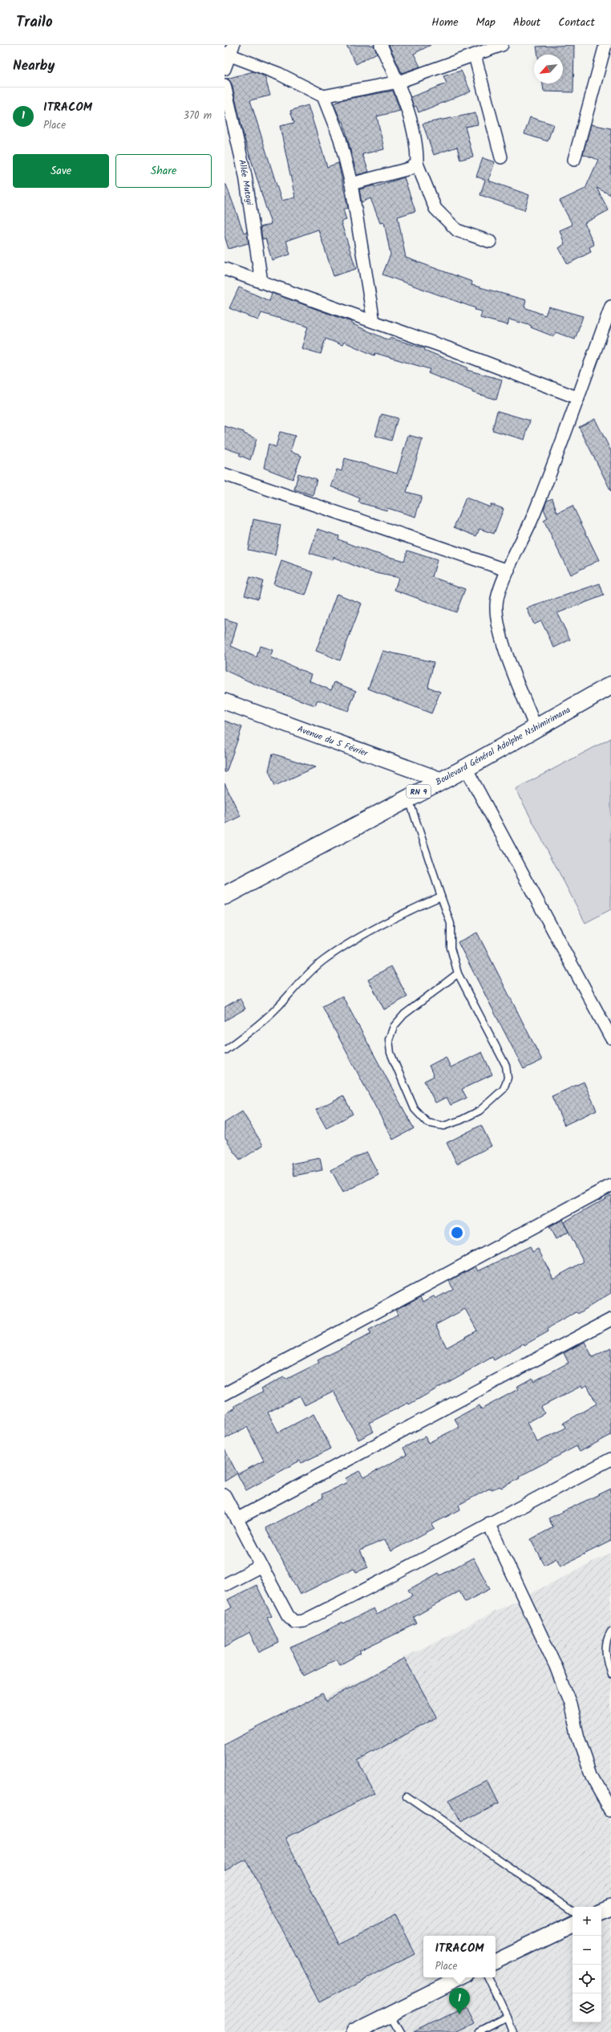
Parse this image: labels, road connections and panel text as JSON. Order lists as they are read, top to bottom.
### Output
{
  "streets": {
    "main road": ["Boulevard Général Adolphe Nshimirimana", "RN 9"],
    "street": ["Allée Mutoyi", "Avenue du 5 Février"]
  },
  "crossings": [
    ["Avenue du 5 Février", "Boulevard Général Adolphe Nshimirimana"]
  ],
  "north": "bottom left",
  "page": {
    "header": "Trailo",
    "nav": [
      "Home",
      "Map",
      "About",
      "Contact"
    ],
    "heading": "Nearby",
    "list": [
      {
        "mark": "1",
        "name": "ITRACOM",
        "note": "Place",
        "value": "370 m"
      }
    ],
    "buttons": ["Save", "Share"],
    "map_buttons": ["+", "−"],
    "popup": ["ITRACOM", "Place"],
    "pins": "1"
  }
}
